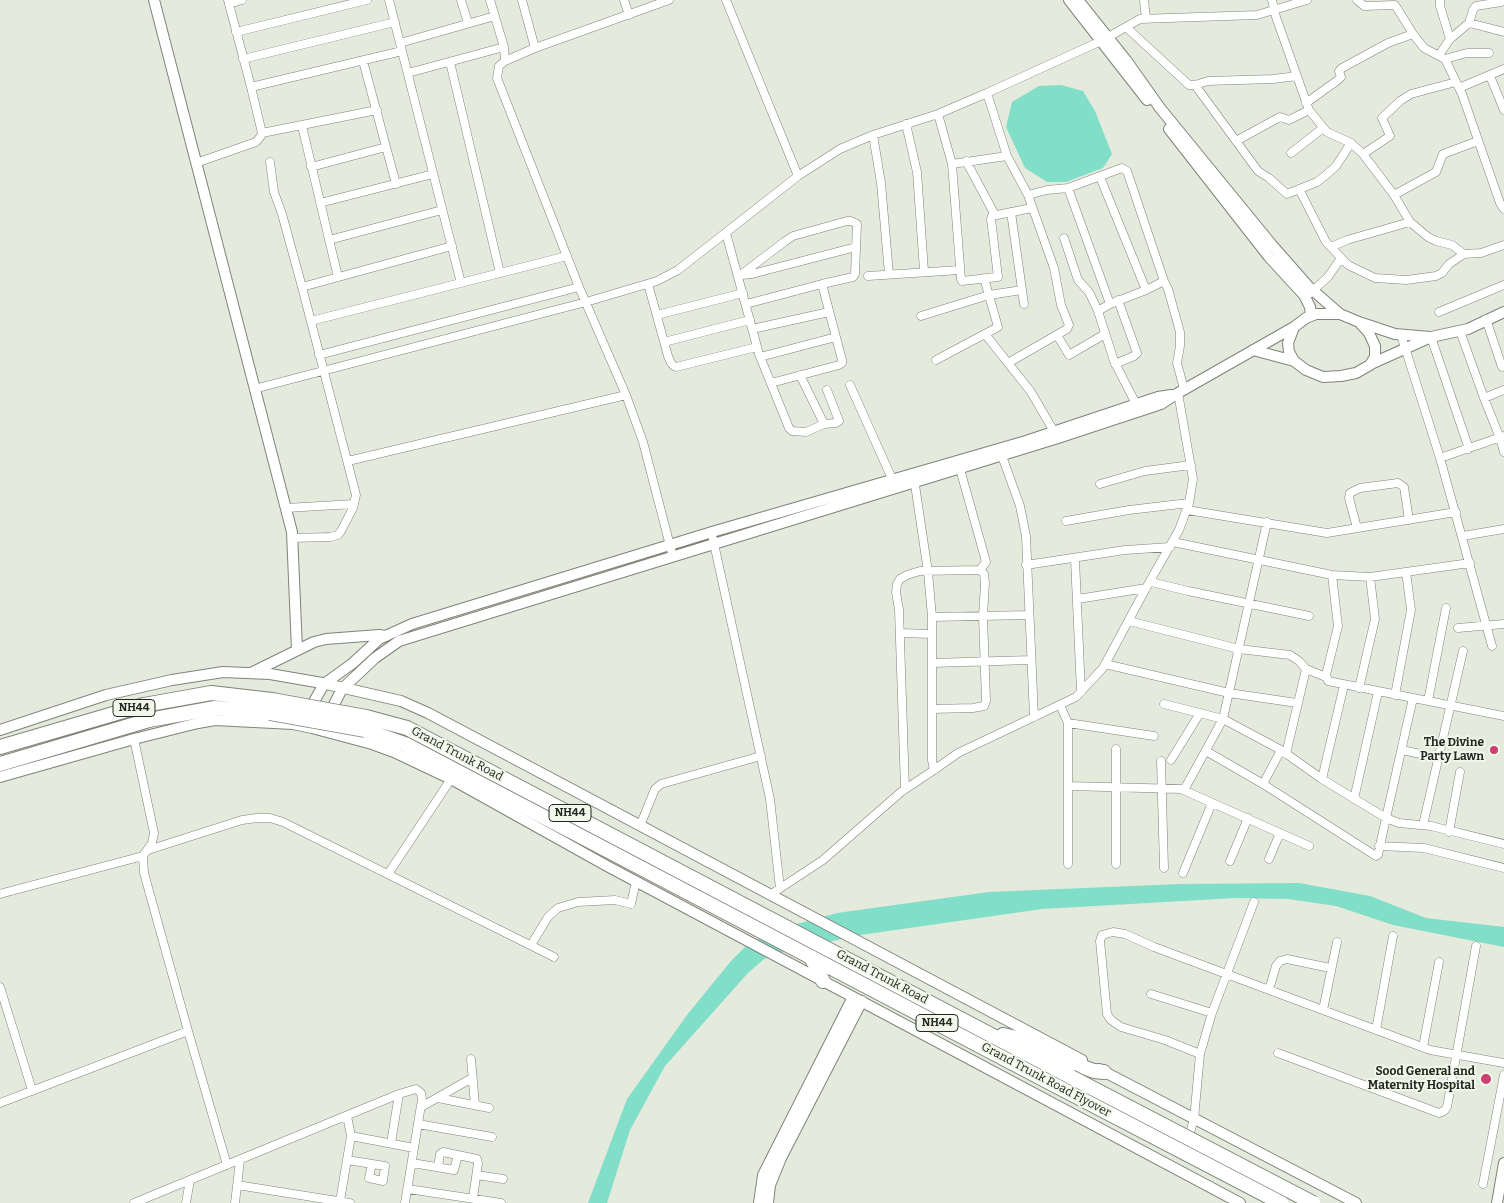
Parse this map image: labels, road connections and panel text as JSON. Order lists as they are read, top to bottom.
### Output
{
  "streets": {
    "highway": ["NH44", "Grand Trunk Road", "Grand Trunk Road Flyover"]
  },
  "crossings": [
    ["Grand Trunk Road", "Grand Trunk Road Flyover"]
  ],
  "places": ["The Divine Party Lawn", "Sood General and Maternity Hospital"]
}
